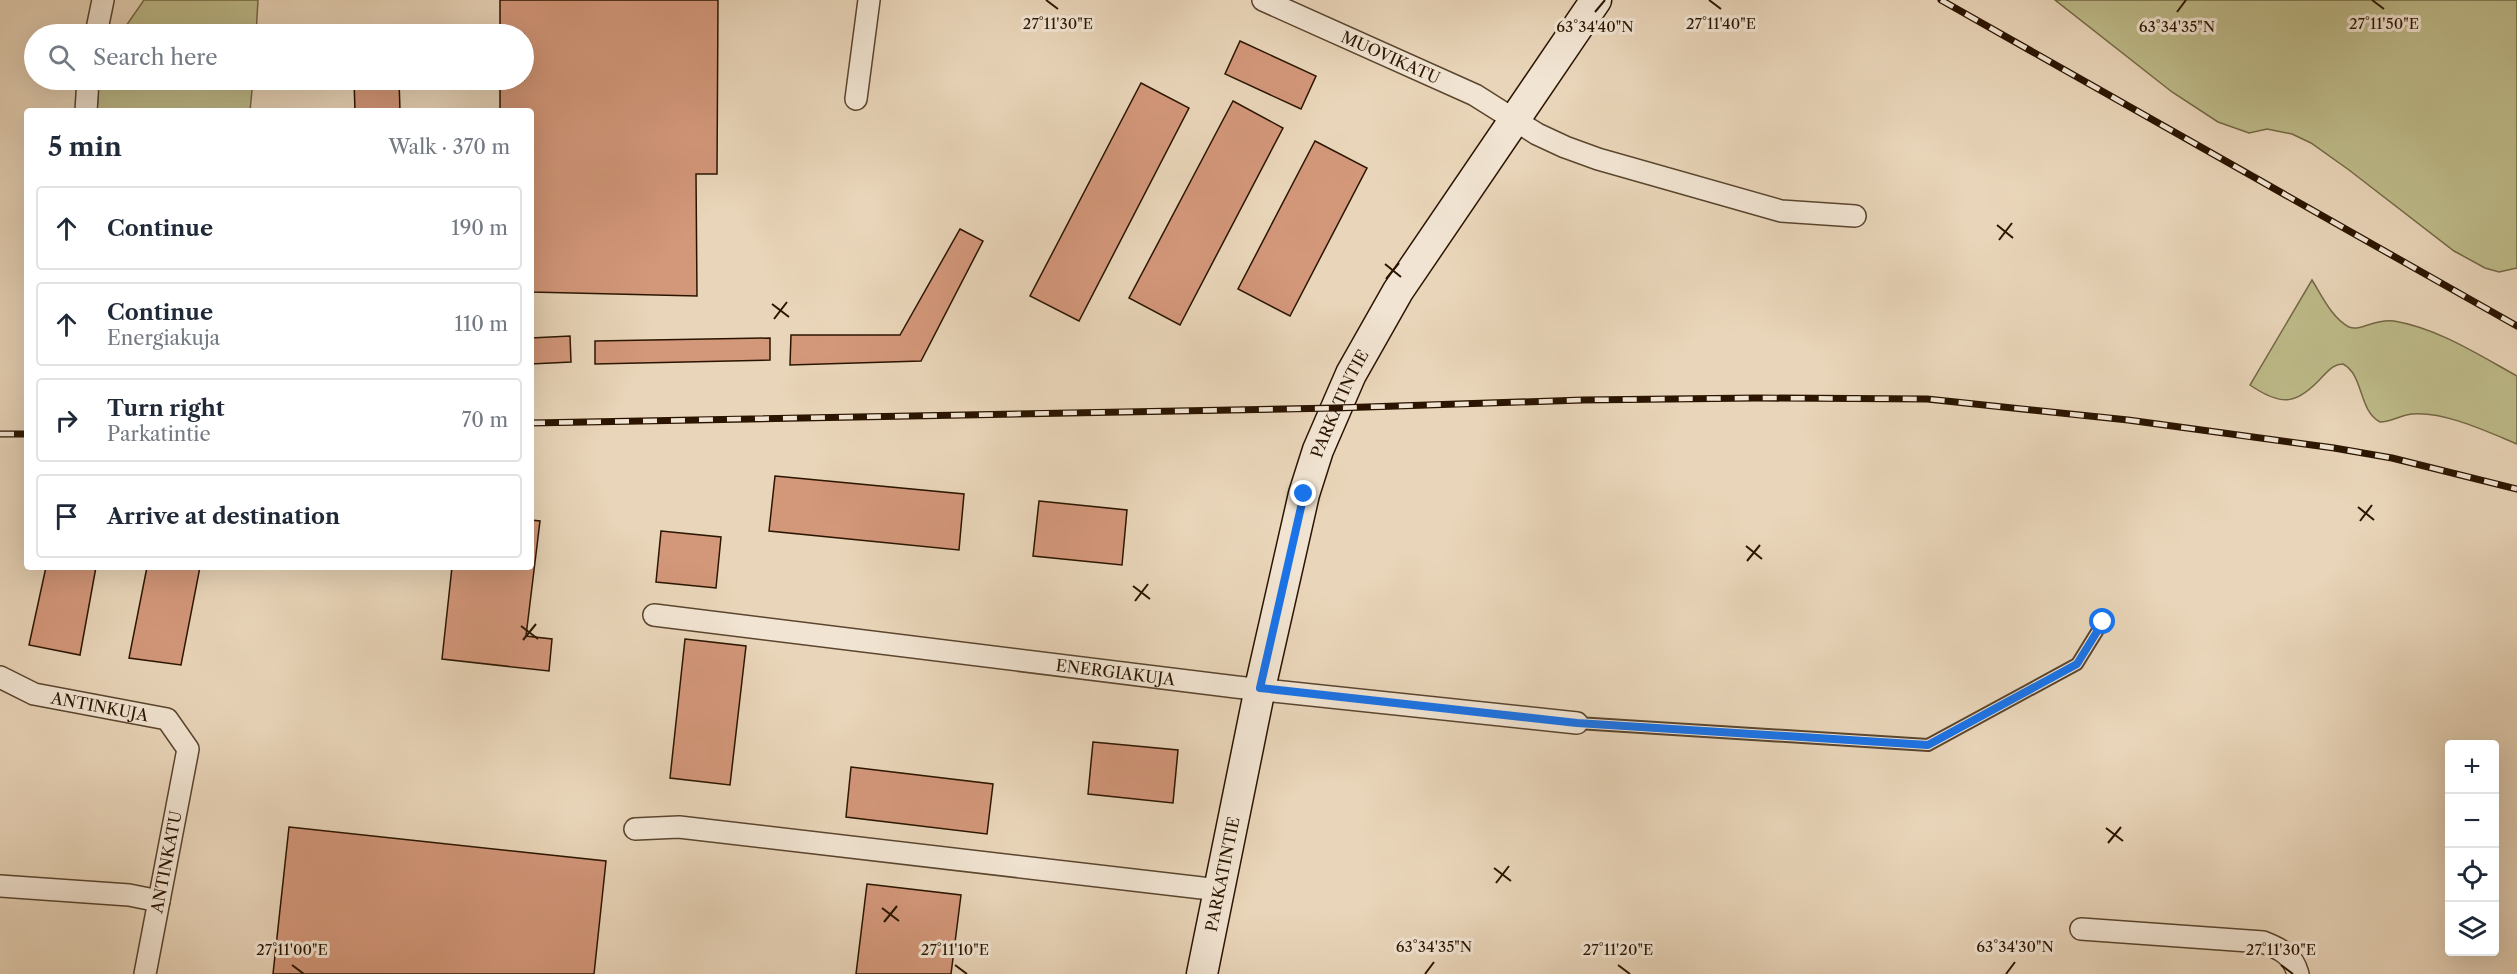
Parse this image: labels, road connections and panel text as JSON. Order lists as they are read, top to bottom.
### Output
{
  "streets": {
    "street": [
      "MUOVIKATU",
      "PARKATINTIE",
      "ENERGIAKUJA",
      "ANTINKUJA",
      "ANTINKATU"
    ]
  },
  "crossings": [
    ["MUOVIKATU", "PARKATINTIE"],
    ["PARKATINTIE", "ENERGIAKUJA"],
    ["ANTINKUJA", "ANTINKATU"]
  ],
  "page": {
    "search": "Search here",
    "heading": ["5 min", "Walk · 370 m"],
    "list": [
      ["Continue", "190 m"],
      ["Continue", "Energiakuja", "110 m"],
      ["Turn right", "Parkatintie", "70 m"],
      "Arrive at destination"
    ],
    "map_buttons": ["+", "−"]
  },
  "coordinates": [
    "27°11'50\"E",
    "27°11'30\"E",
    "27°11'40\"E",
    "63°34'40\"N",
    "63°34'35\"N",
    "63°34'30\"N",
    "27°11'00\"E",
    "27°11'10\"E",
    "27°11'20\"E"
  ]
}
